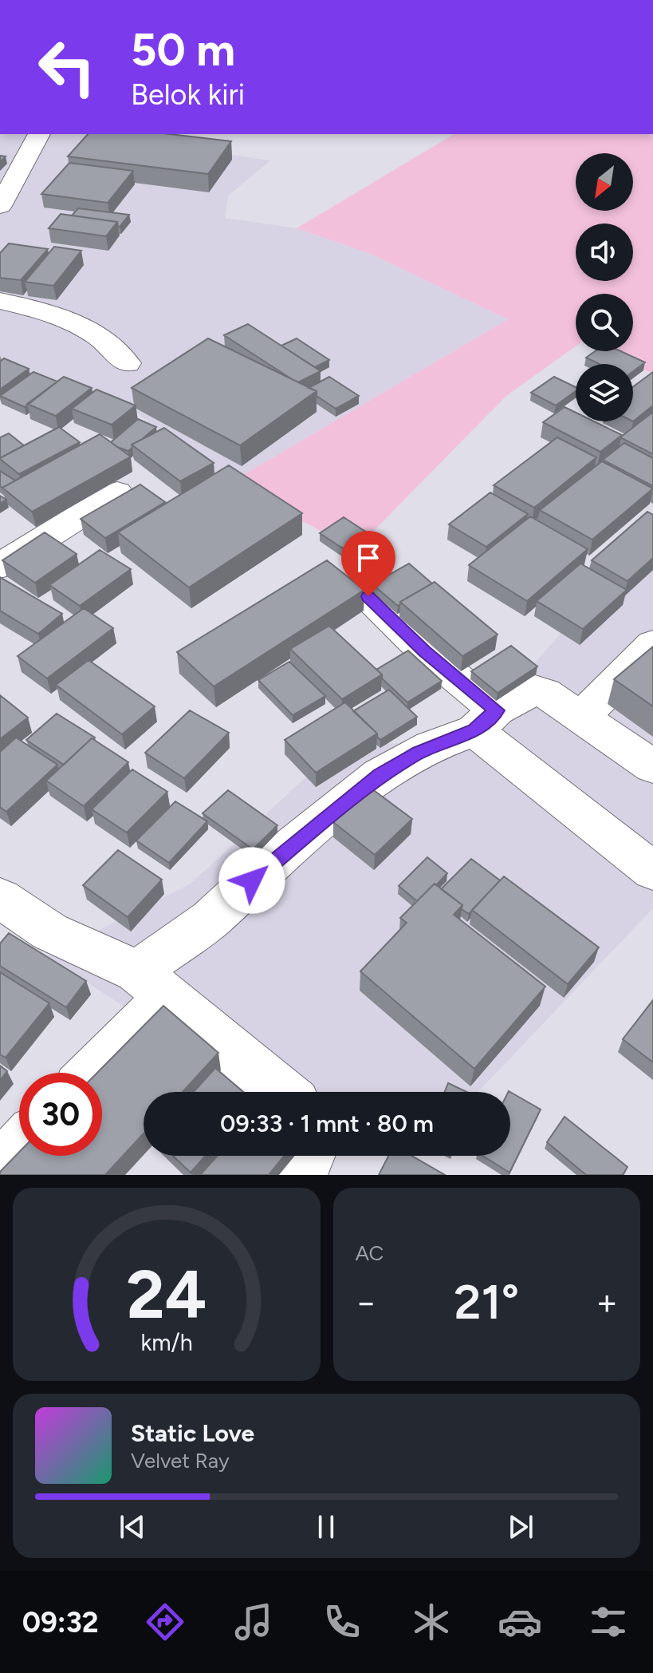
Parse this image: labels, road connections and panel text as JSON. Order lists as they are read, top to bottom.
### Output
{
  "north": "bottom left",
  "page": {
    "turn": ["50 m", "Belok kiri"],
    "limit": "30",
    "trip": "09:33 · 1 mnt · 80 m",
    "tile": "AC",
    "heat": ["−", "21°", "+"],
    "song": ["Static Love", "Velvet Ray"],
    "tabs": "09:32",
    "gauge": ["24", "km/h"]
  }
}
